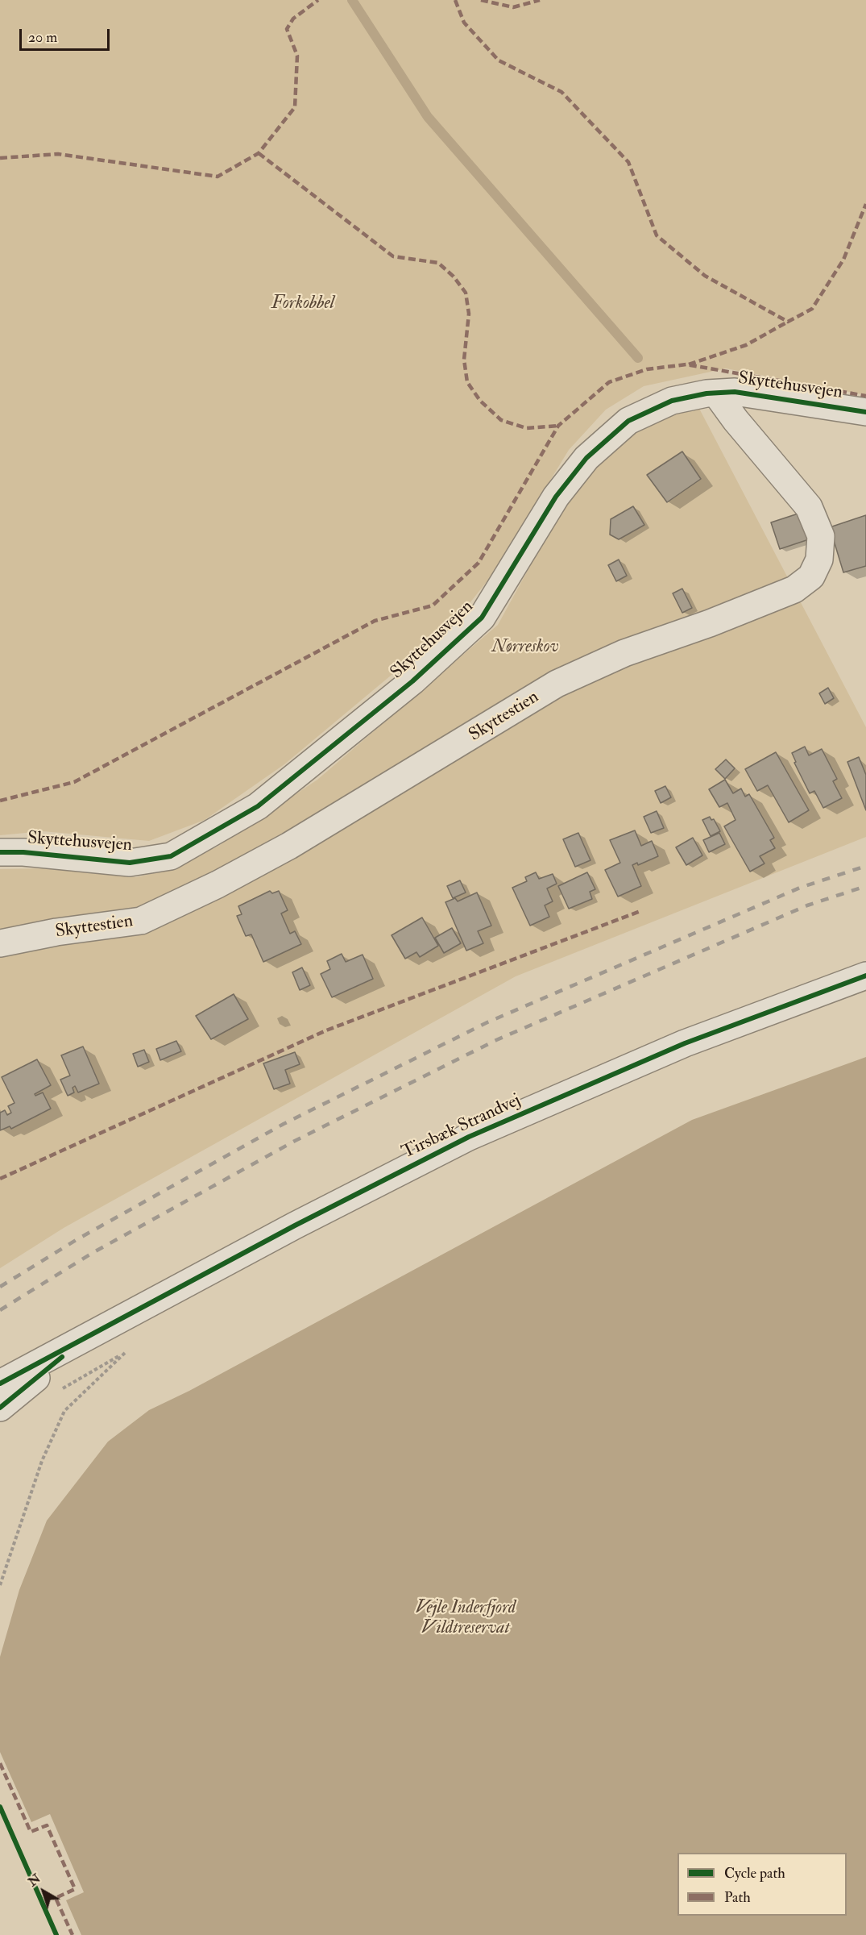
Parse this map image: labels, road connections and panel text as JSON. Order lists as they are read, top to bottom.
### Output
{
  "streets": {
    "street": ["Skyttehusvejen", "Skyttestien", "Tirsbæk Strandvej"]
  },
  "crossings": [
    ["Skyttehusvejen", "Skyttestien"]
  ],
  "parks": ["Forkobbel", "Nørreskov", "Vejle Inderfjord Vildtreservat"],
  "legend": ["Cycle path", "Path"],
  "scale_bar": "20 m",
  "north": "top left"
}
